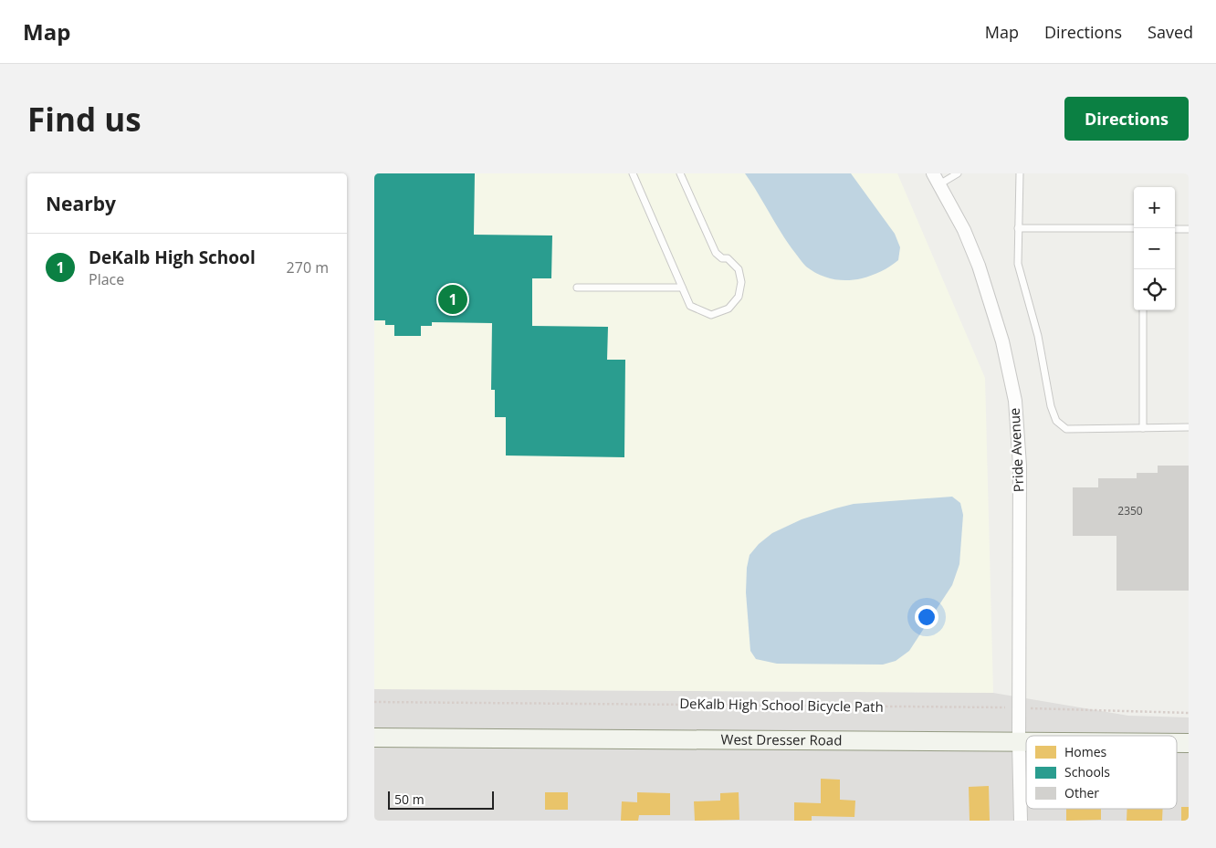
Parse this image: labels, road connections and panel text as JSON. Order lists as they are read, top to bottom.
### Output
{
  "streets": {
    "street": ["Pride Avenue", "West Dresser Road"],
    "path": ["DeKalb High School Bicycle Path"]
  },
  "crossings": [
    ["Pride Avenue", "DeKalb High School Bicycle Path"],
    ["Pride Avenue", "West Dresser Road"]
  ],
  "house_numbers": ["2350"],
  "legend": ["Homes", "Schools", "Other"],
  "scale_bar": "50 m",
  "page": {
    "header": "Map",
    "nav": ["Map", "Directions", "Saved"],
    "buttons": "Directions",
    "title": "Find us",
    "heading": "Nearby",
    "map_buttons": ["+", "−"],
    "list": [
      {
        "mark": "1",
        "name": "DeKalb High School",
        "note": "Place",
        "value": "270 m"
      }
    ],
    "pins": "1",
    "scale": "50 m"
  }
}
